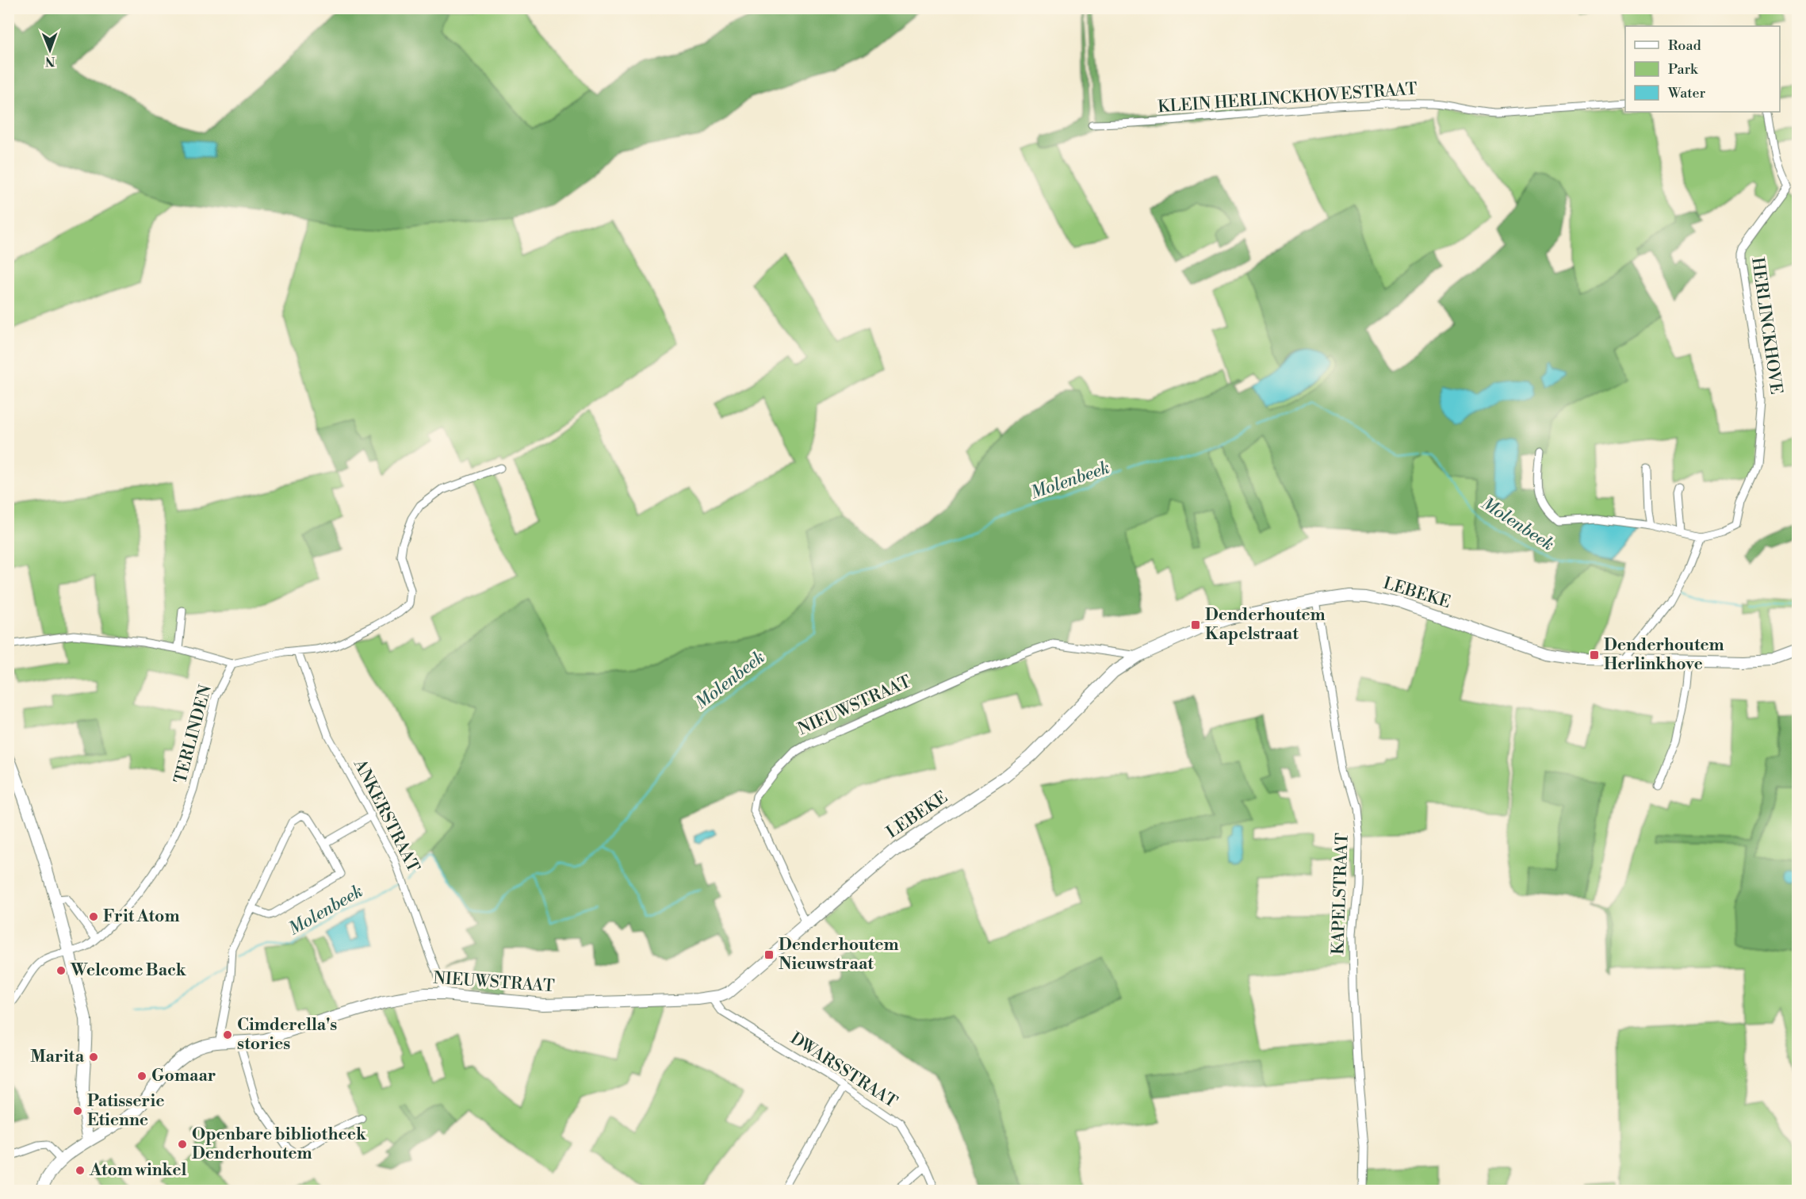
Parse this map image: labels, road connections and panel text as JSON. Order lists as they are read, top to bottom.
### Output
{
  "streets": {
    "street": [
      "KLEIN HERLINCKHOVESTRAAT",
      "HERLINCKHOVE",
      "LEBEKE",
      "NIEUWSTRAAT",
      "TERLINDEN",
      "ANKERSTRAAT",
      "KAPELSTRAAT",
      "DWARSSTRAAT"
    ]
  },
  "crossings": [
    ["LEBEKE", "NIEUWSTRAAT"],
    ["LEBEKE", "KAPELSTRAAT"],
    ["LEBEKE", "DWARSSTRAAT"],
    ["NIEUWSTRAAT", "ANKERSTRAAT"],
    ["NIEUWSTRAAT", "DWARSSTRAAT"]
  ],
  "water": ["Molenbeek"],
  "places": {
    "transit": ["Denderhoutem Kapelstraat", "Denderhoutem Herlinkhove", "Denderhoutem Nieuwstraat"],
    "other": [
      "Frit Atom",
      "Welcome Back",
      "Cimderella's stories",
      "Marita",
      "Gomaar",
      "Patisserie Etienne",
      "Openbare bibliotheek Denderhoutem",
      "Atom winkel"
    ]
  },
  "legend": ["Road", "Park", "Water"],
  "north": "bottom"
}
